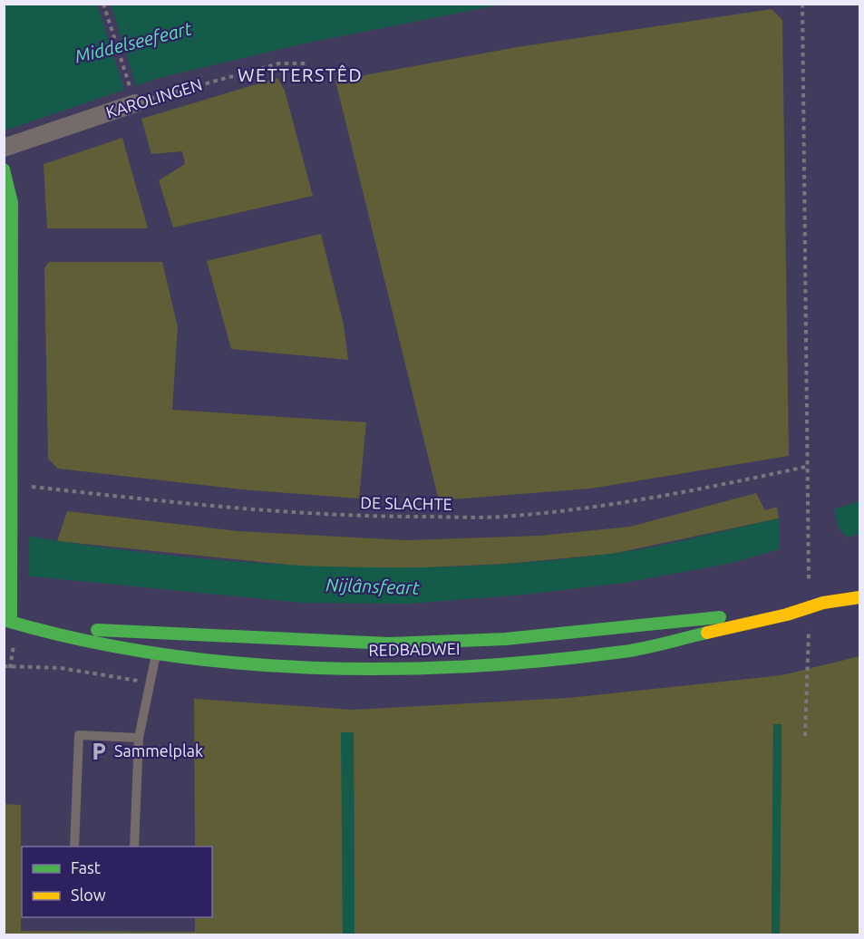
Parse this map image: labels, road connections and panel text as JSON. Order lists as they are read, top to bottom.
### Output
{
  "streets": {
    "street": ["KAROLINGEN", "REDBADWEI"],
    "path": ["DE SLACHTE"]
  },
  "districts": ["WETTERSTÊD"],
  "water": ["Middelseefeart", "Nijlânsfeart"],
  "places": {
    "parking": ["Sammelplak"]
  },
  "legend": ["Fast", "Slow"]
}
